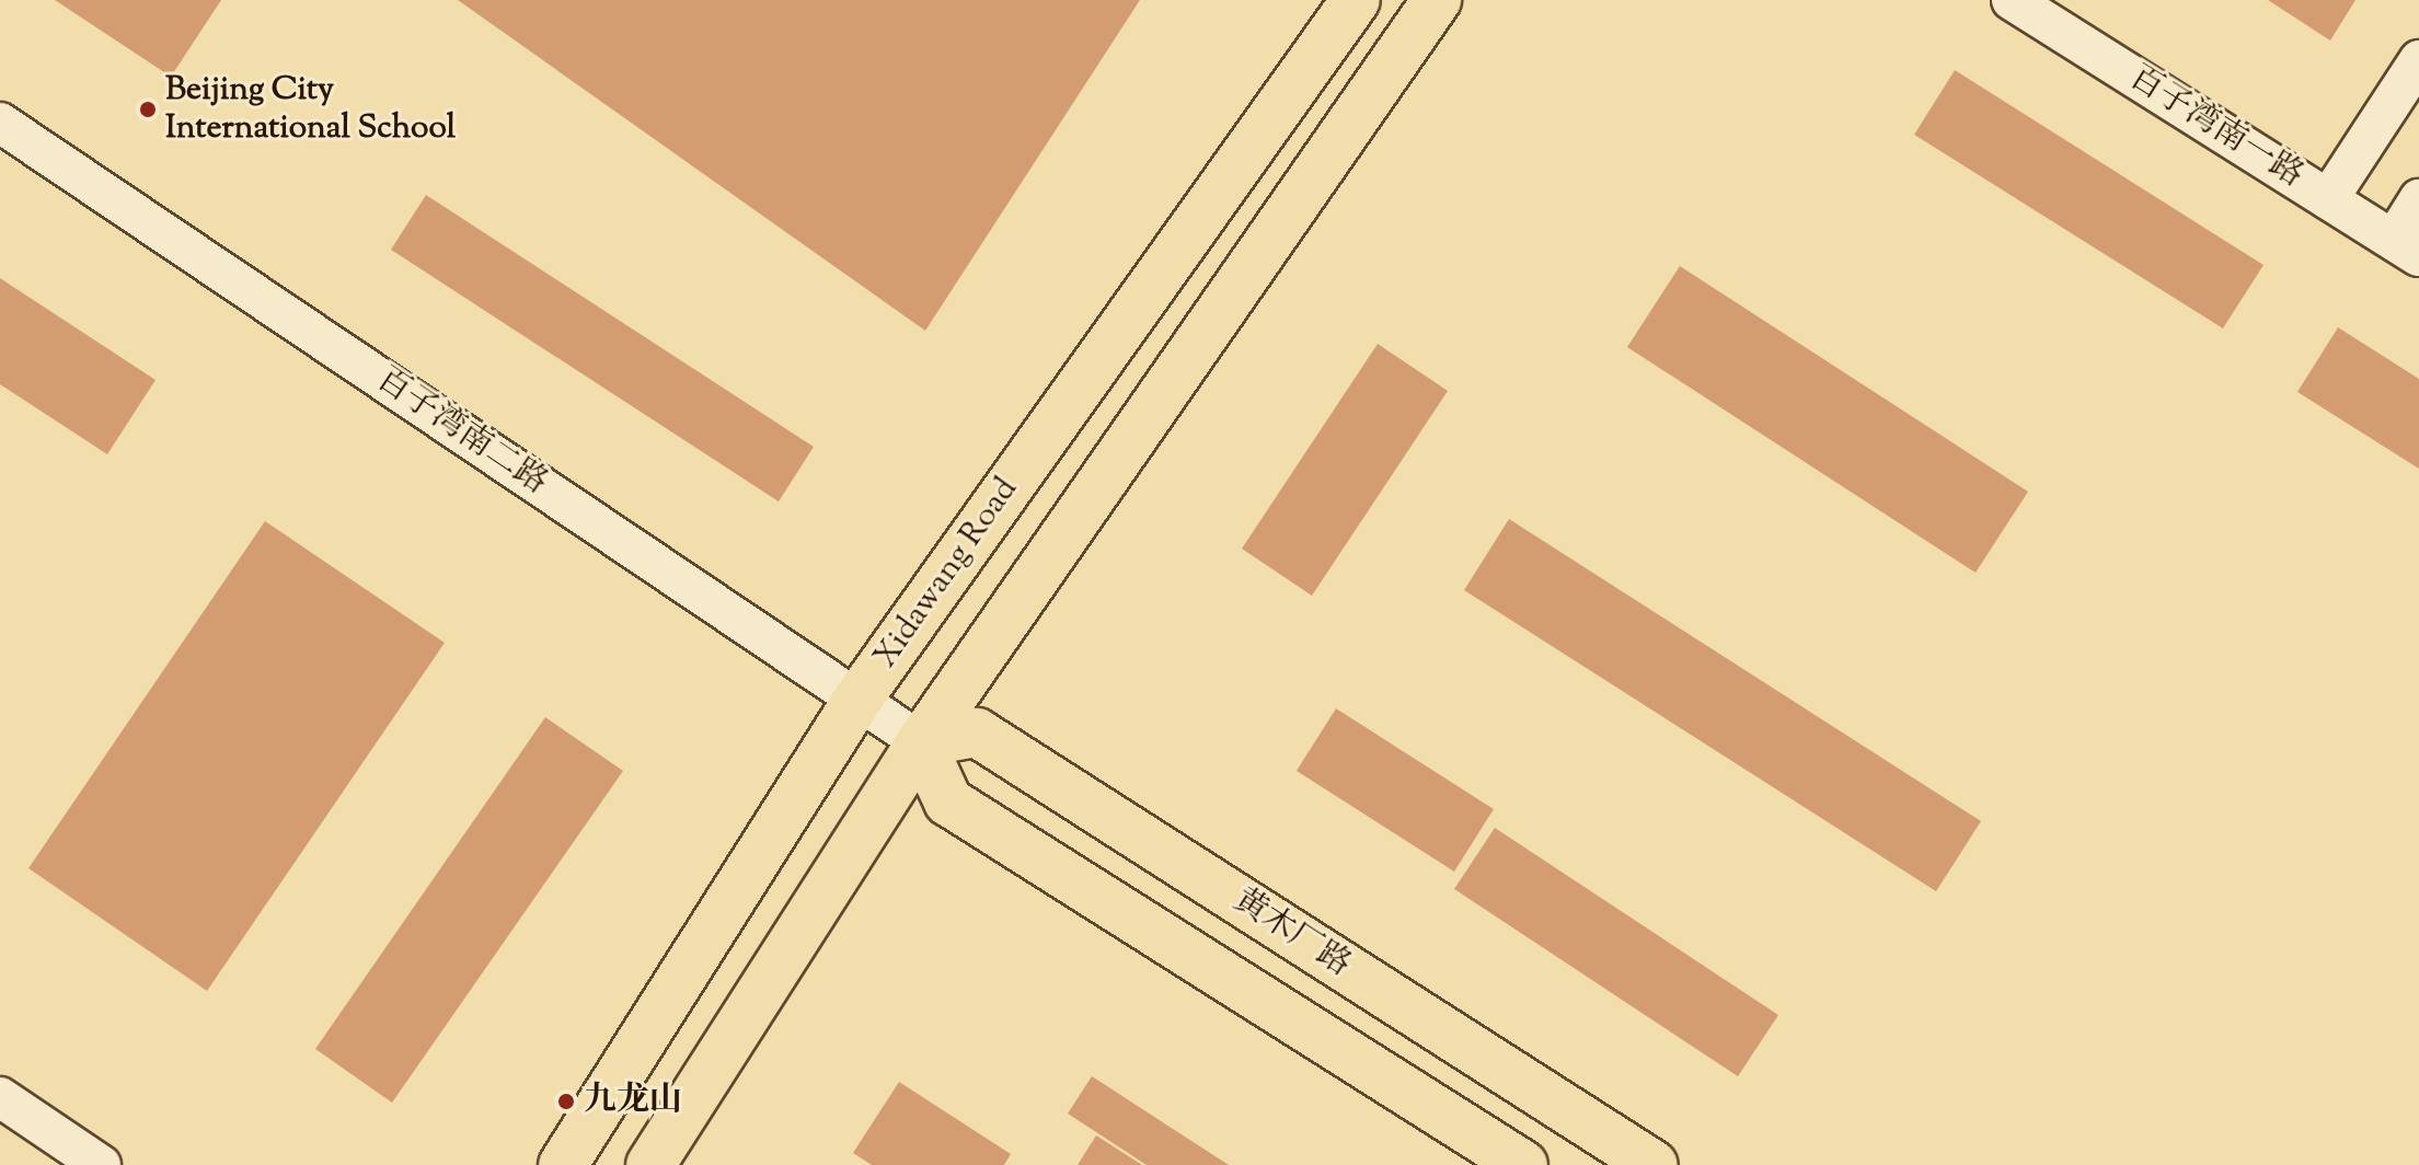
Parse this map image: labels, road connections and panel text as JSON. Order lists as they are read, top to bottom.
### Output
{
  "streets": {
    "main road": ["Xidawang Road", "黄木厂路"],
    "street": ["百子湾南一路", "百子湾南二路"]
  },
  "crossings": [
    ["百子湾南二路", "Xidawang Road"],
    ["百子湾南二路", "黄木厂路"]
  ],
  "places": ["Beijing City International School", "九龙山"]
}
